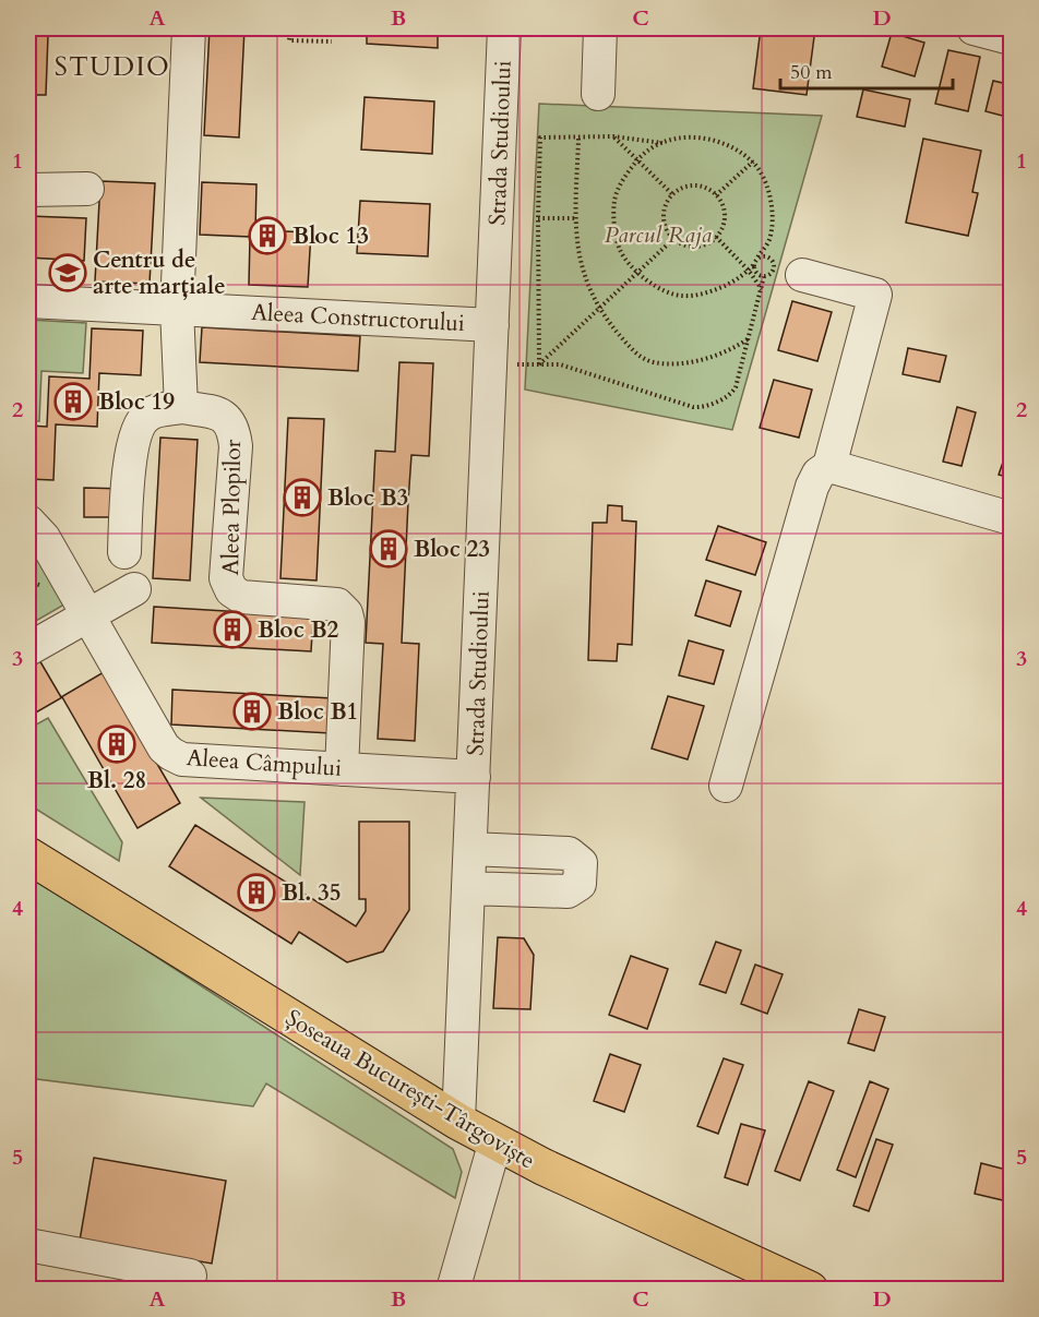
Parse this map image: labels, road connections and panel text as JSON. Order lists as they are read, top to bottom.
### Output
{
  "streets": {
    "main road": ["Șoseaua București-Târgoviște"],
    "street": [
      "Strada Studioului",
      "Aleea Constructorului",
      "Aleea Plopilor",
      "Aleea Câmpului"
    ]
  },
  "crossings": [
    ["Strada Studioului", "Aleea Constructorului"],
    ["Strada Studioului", "Aleea Câmpului"],
    ["Strada Studioului", "Șoseaua București-Târgoviște"],
    ["Aleea Plopilor", "Aleea Câmpului"]
  ],
  "districts": ["STUDIO"],
  "parks": ["Parcul Raja"],
  "places": {
    "building": [
      "Bloc 13",
      "Bloc 19",
      "Bloc B3",
      "Bloc 23",
      "Bloc B2",
      "Bloc B1",
      "Bl. 28",
      "Bl. 35"
    ],
    "school or university": ["Centru de arte marțiale"]
  },
  "scale_bar": "50 m",
  "grid": {
    "columns": [
      "A",
      "B",
      "C",
      "D"
    ],
    "rows": [
      "1",
      "2",
      "3",
      "4",
      "5"
    ]
  }
}
